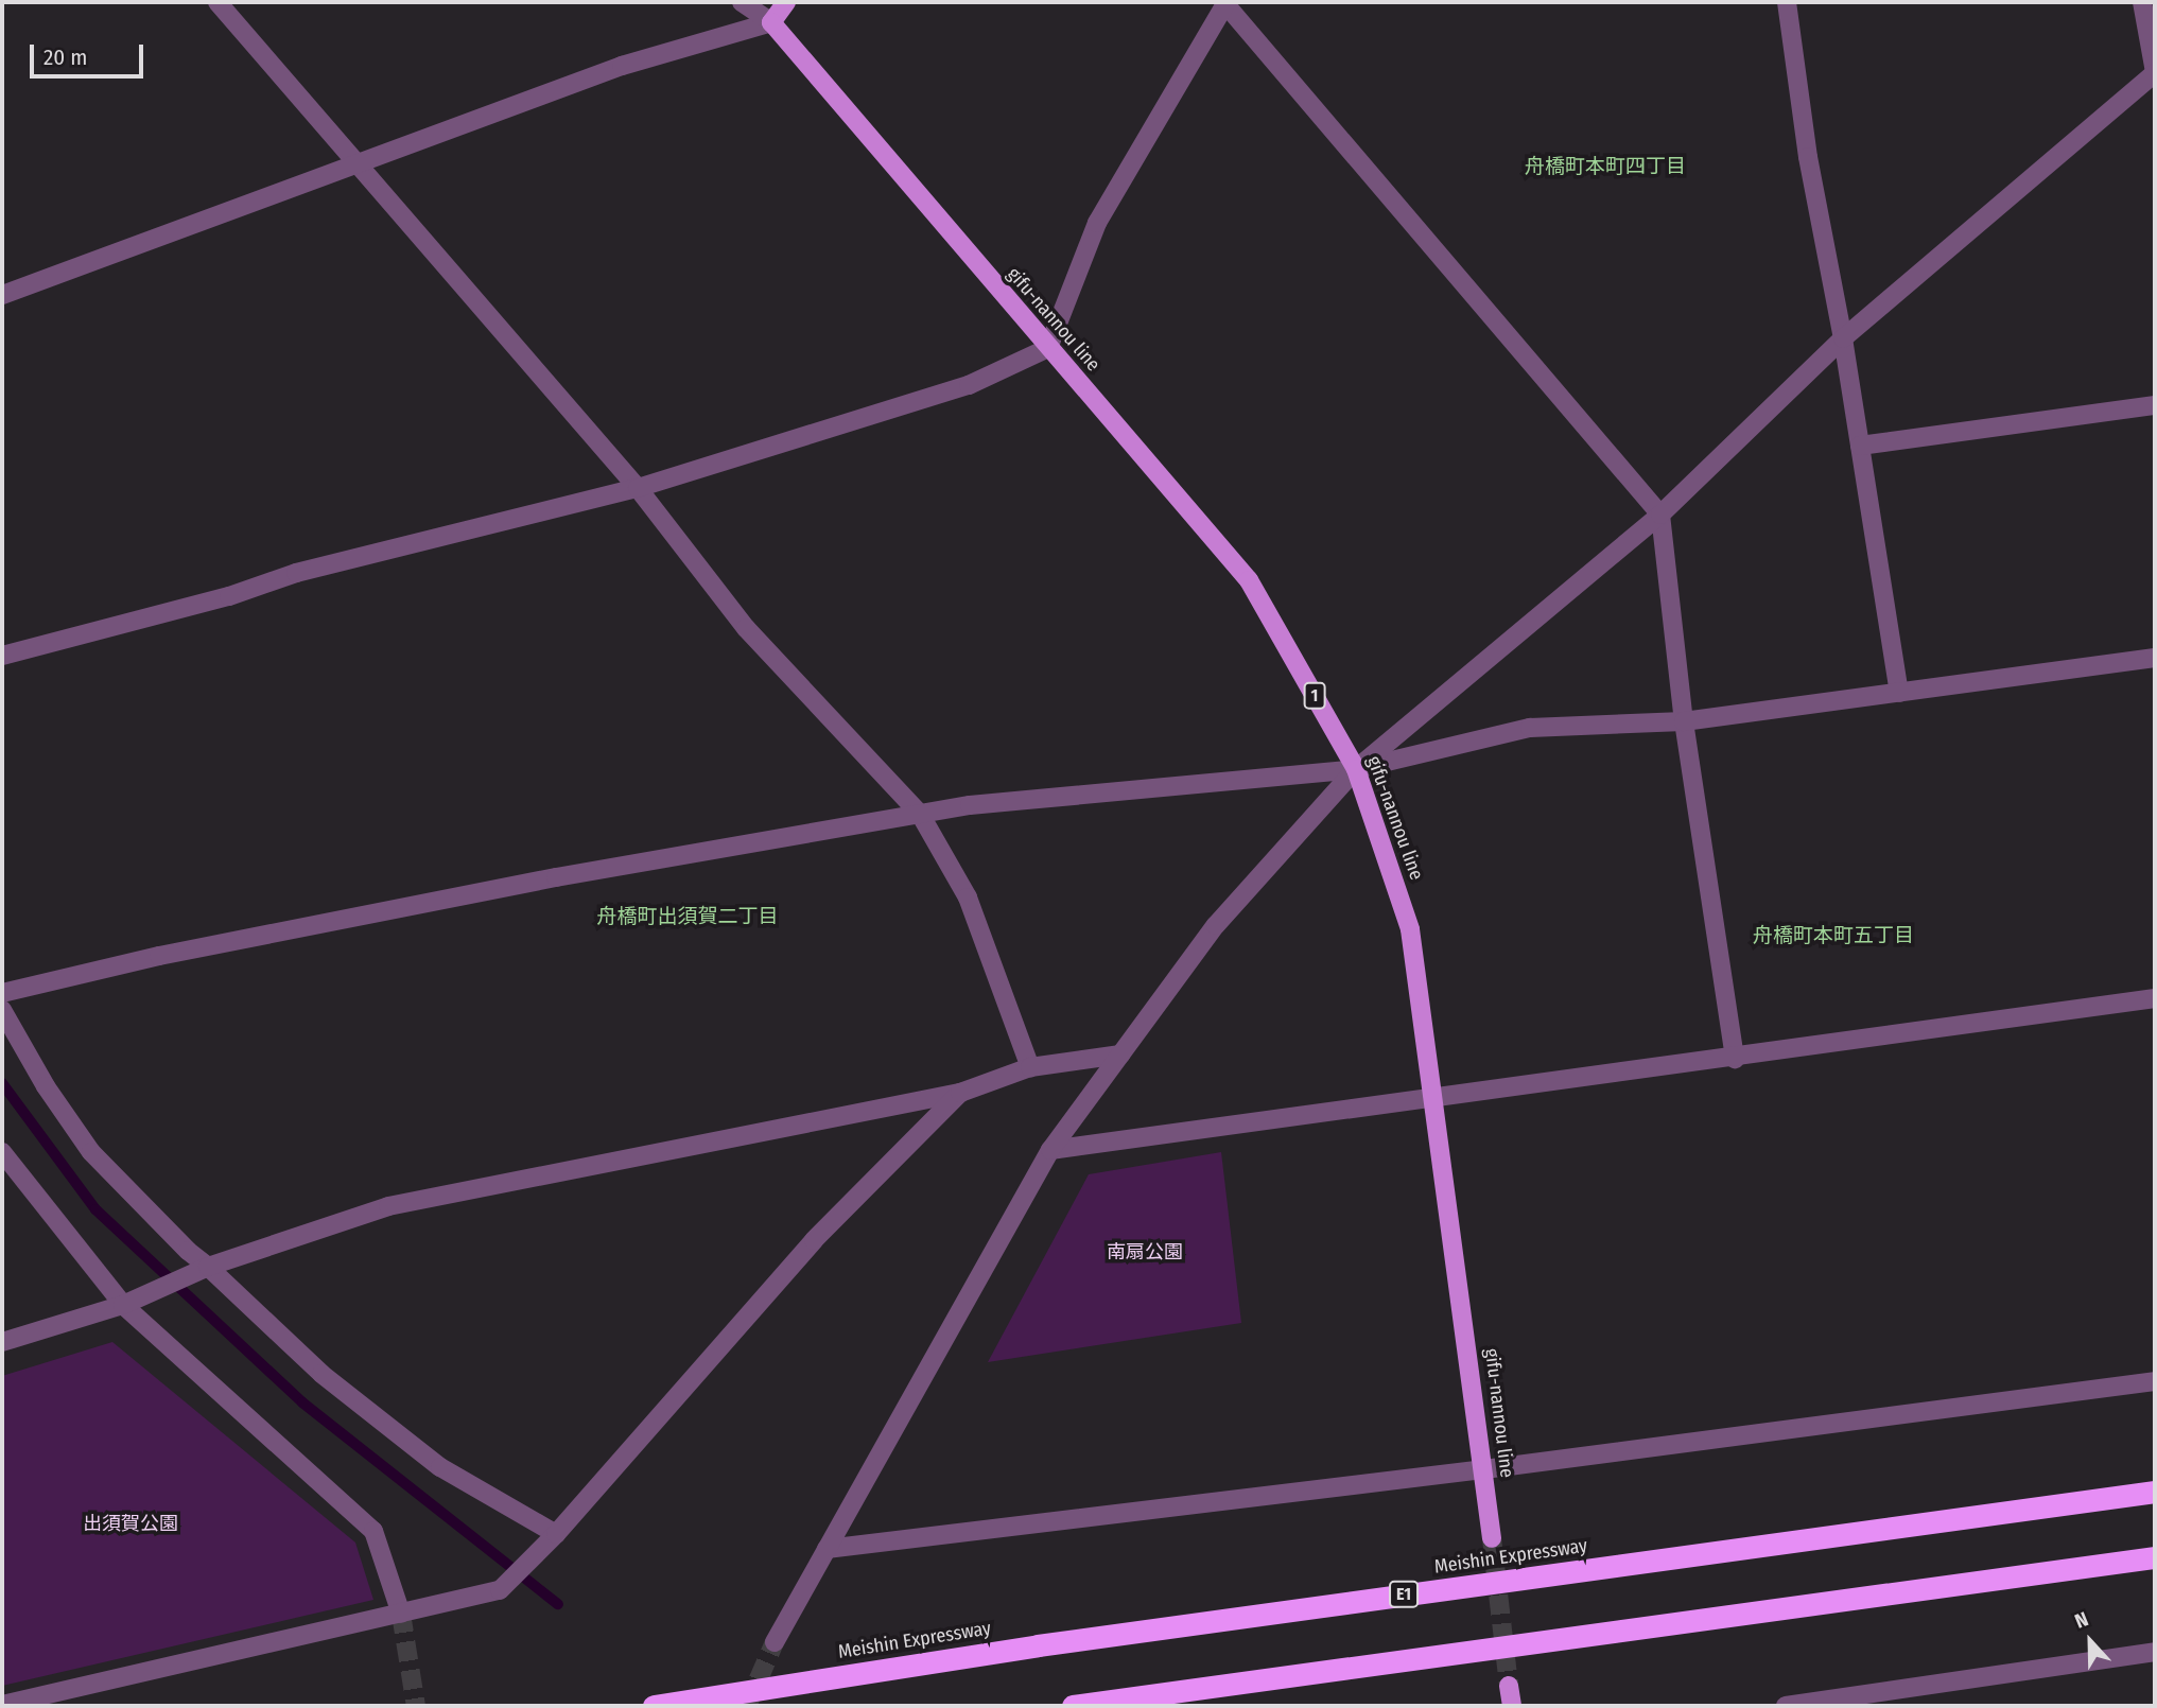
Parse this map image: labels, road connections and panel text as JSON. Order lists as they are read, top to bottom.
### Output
{
  "streets": {
    "highway": ["Meishin Expressway", "E1"],
    "main road": ["gifu-nannou line", "1"]
  },
  "districts": ["舟橋町本町四丁目", "舟橋町出須賀二丁目", "舟橋町本町五丁目"],
  "parks": ["南扇公園", "出須賀公園"],
  "scale_bar": "20 m",
  "north": "top"
}
